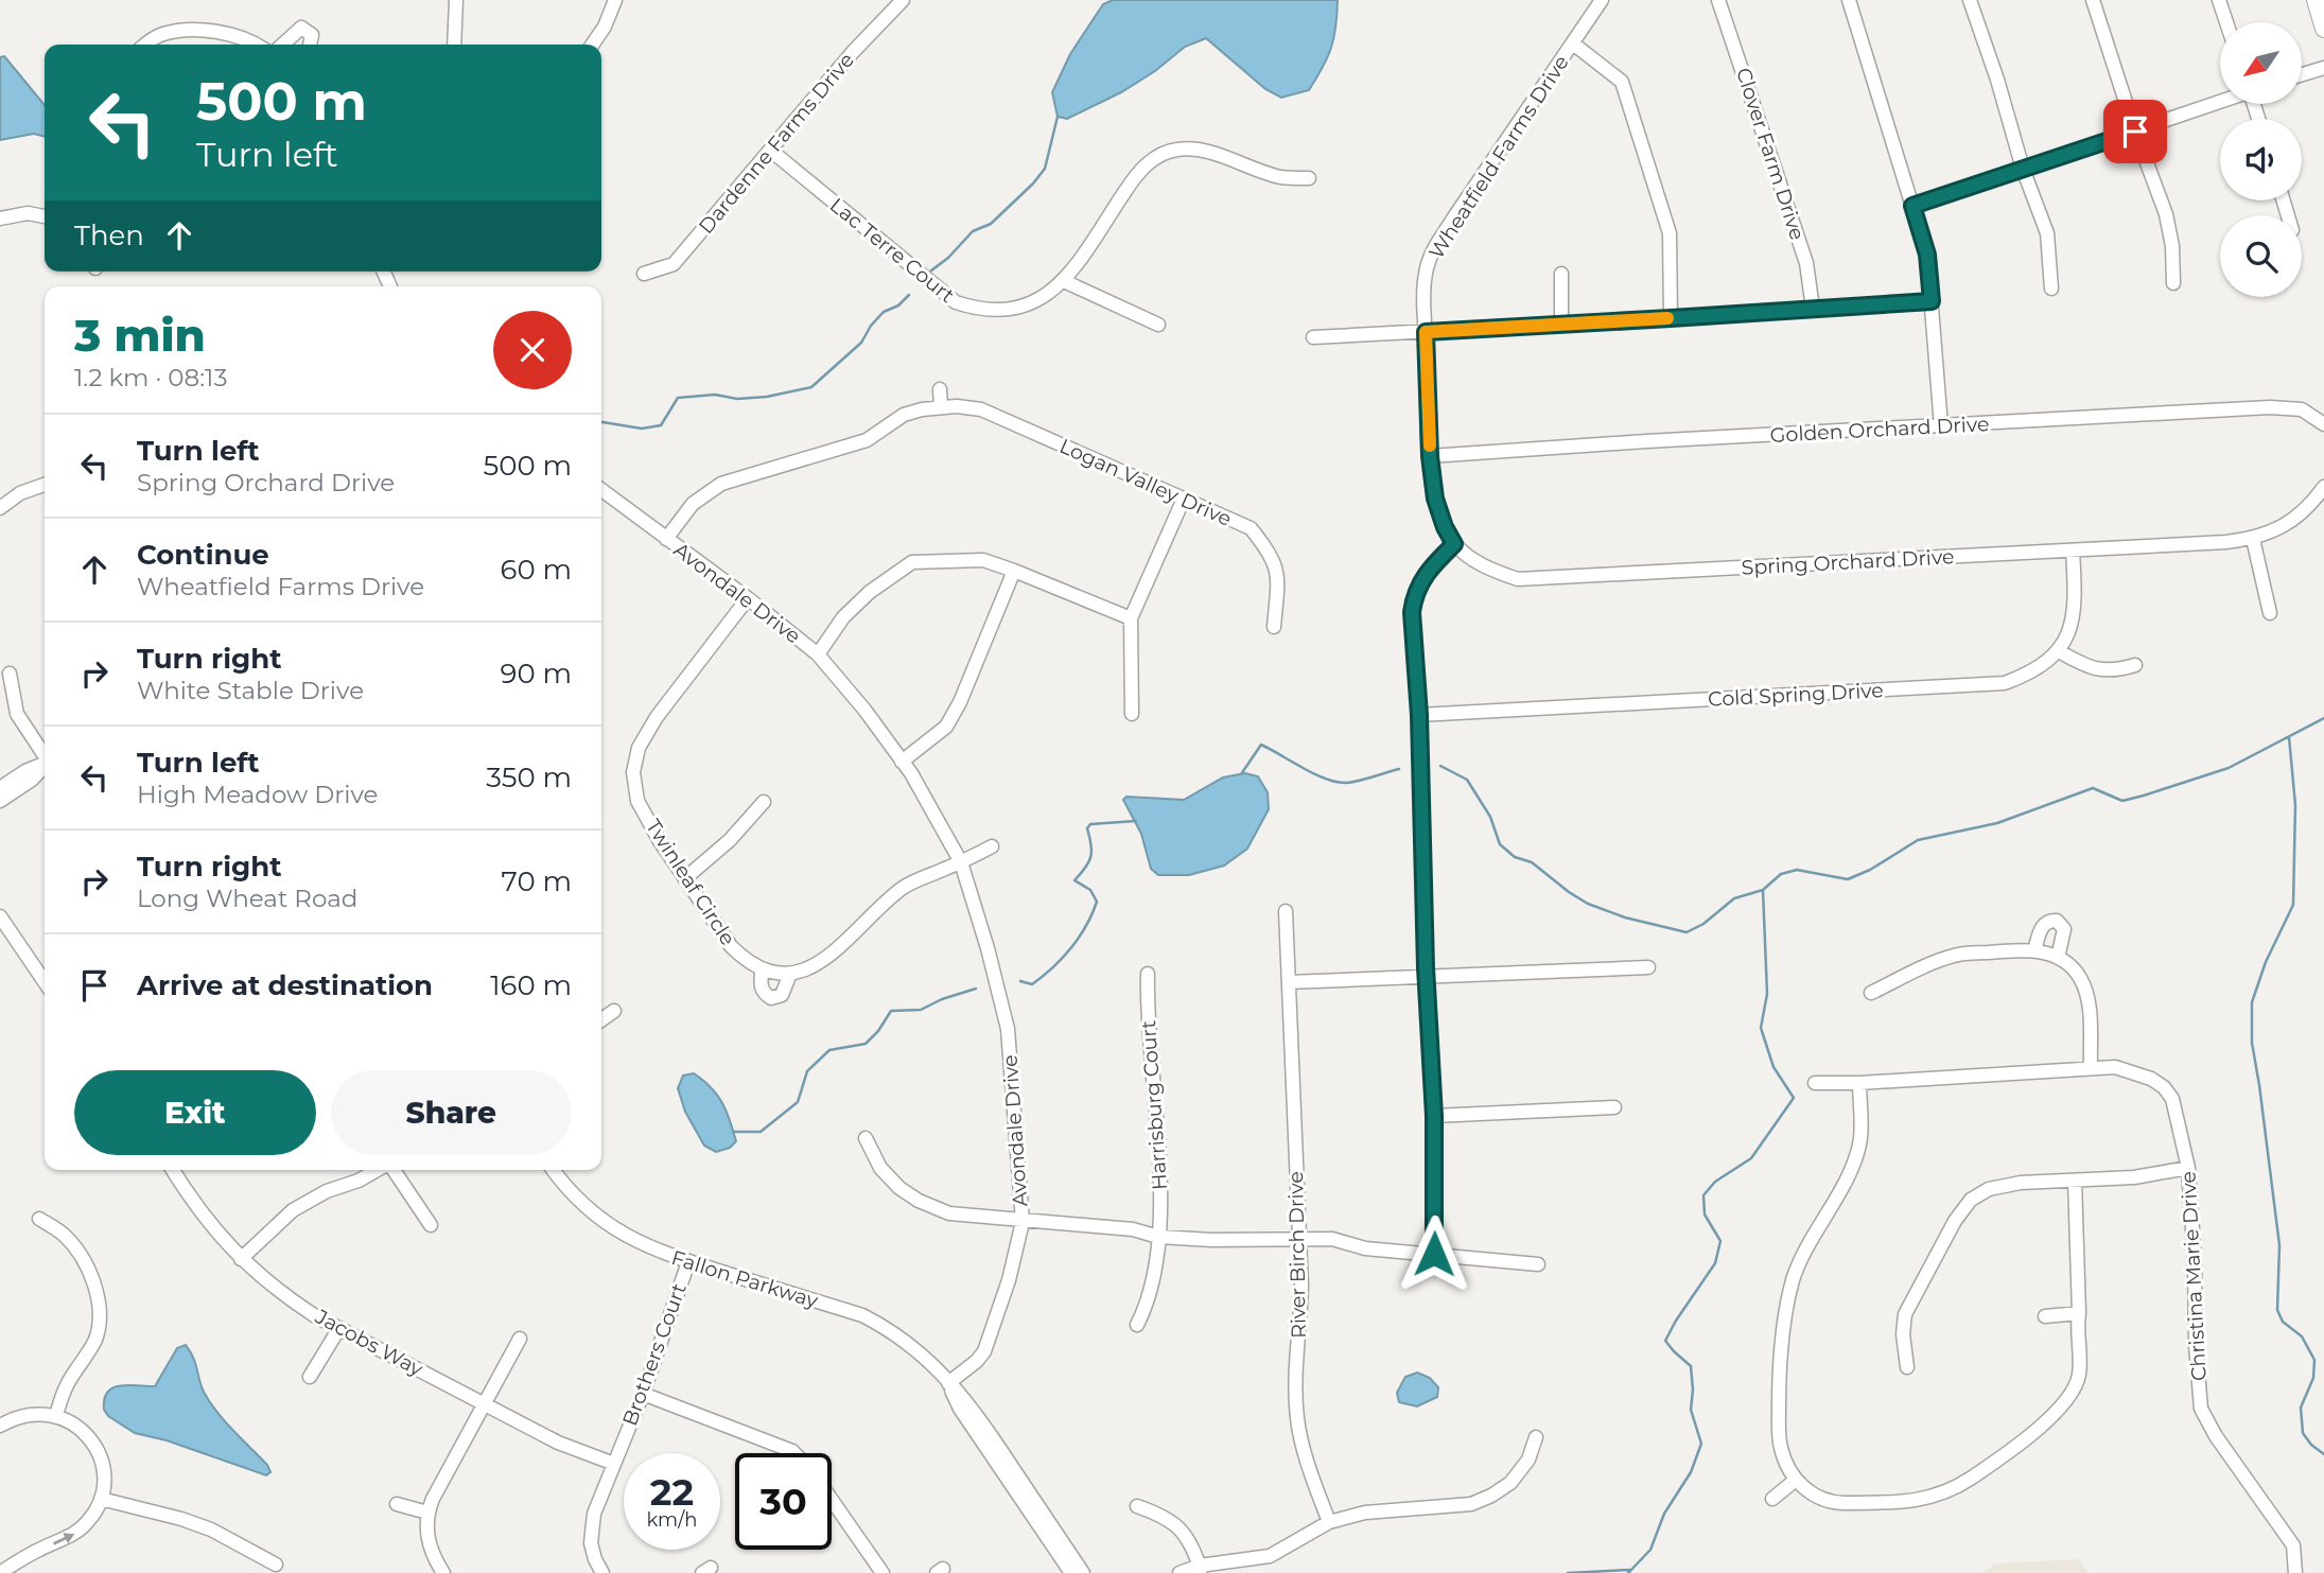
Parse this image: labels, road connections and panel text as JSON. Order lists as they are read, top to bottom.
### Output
{
  "streets": {
    "street": [
      "Dardenne Farms Drive",
      "Clover Farm Drive",
      "Wheatfield Farms Drive",
      "Lac Terre Court",
      "Golden Orchard Drive",
      "Logan Valley Drive",
      "Spring Orchard Drive",
      "Avondale Drive",
      "Cold Spring Drive",
      "Twinleaf Circle",
      "Harrisburg Court",
      "River Birch Drive",
      "Christina Marie Drive",
      "Fallon Parkway",
      "Jacobs Way",
      "Brothers Court"
    ]
  },
  "crossings": [
    ["Dardenne Farms Drive", "Lac Terre Court"],
    ["Wheatfield Farms Drive", "Golden Orchard Drive"],
    ["Wheatfield Farms Drive", "Spring Orchard Drive"],
    ["Golden Orchard Drive", "Spring Orchard Drive"],
    ["Logan Valley Drive", "Avondale Drive"],
    ["Spring Orchard Drive", "Cold Spring Drive"],
    ["Avondale Drive", "Twinleaf Circle"],
    ["Avondale Drive", "Fallon Parkway"],
    ["Fallon Parkway", "Brothers Court"],
    ["Jacobs Way", "Brothers Court"]
  ],
  "north": "bottom left",
  "page": {
    "turn": ["500 m", "Turn left"],
    "then": "Then",
    "heading": ["3 min", "1.2 km · 08:13"],
    "list": [
      {
        "name": "Turn left",
        "note": "Spring Orchard Drive",
        "value": "500 m"
      },
      {
        "name": "Continue",
        "note": "Wheatfield Farms Drive",
        "value": "60 m"
      },
      {
        "name": "Turn right",
        "note": "White Stable Drive",
        "value": "90 m"
      },
      {
        "name": "Turn left",
        "note": "High Meadow Drive",
        "value": "350 m"
      },
      {
        "name": "Turn right",
        "note": "Long Wheat Road",
        "value": "70 m"
      },
      {
        "name": "Arrive at destination",
        "value": "160 m"
      }
    ],
    "buttons": ["Exit", "Share"],
    "speed": "22 km/h",
    "limit": "30"
  }
}
